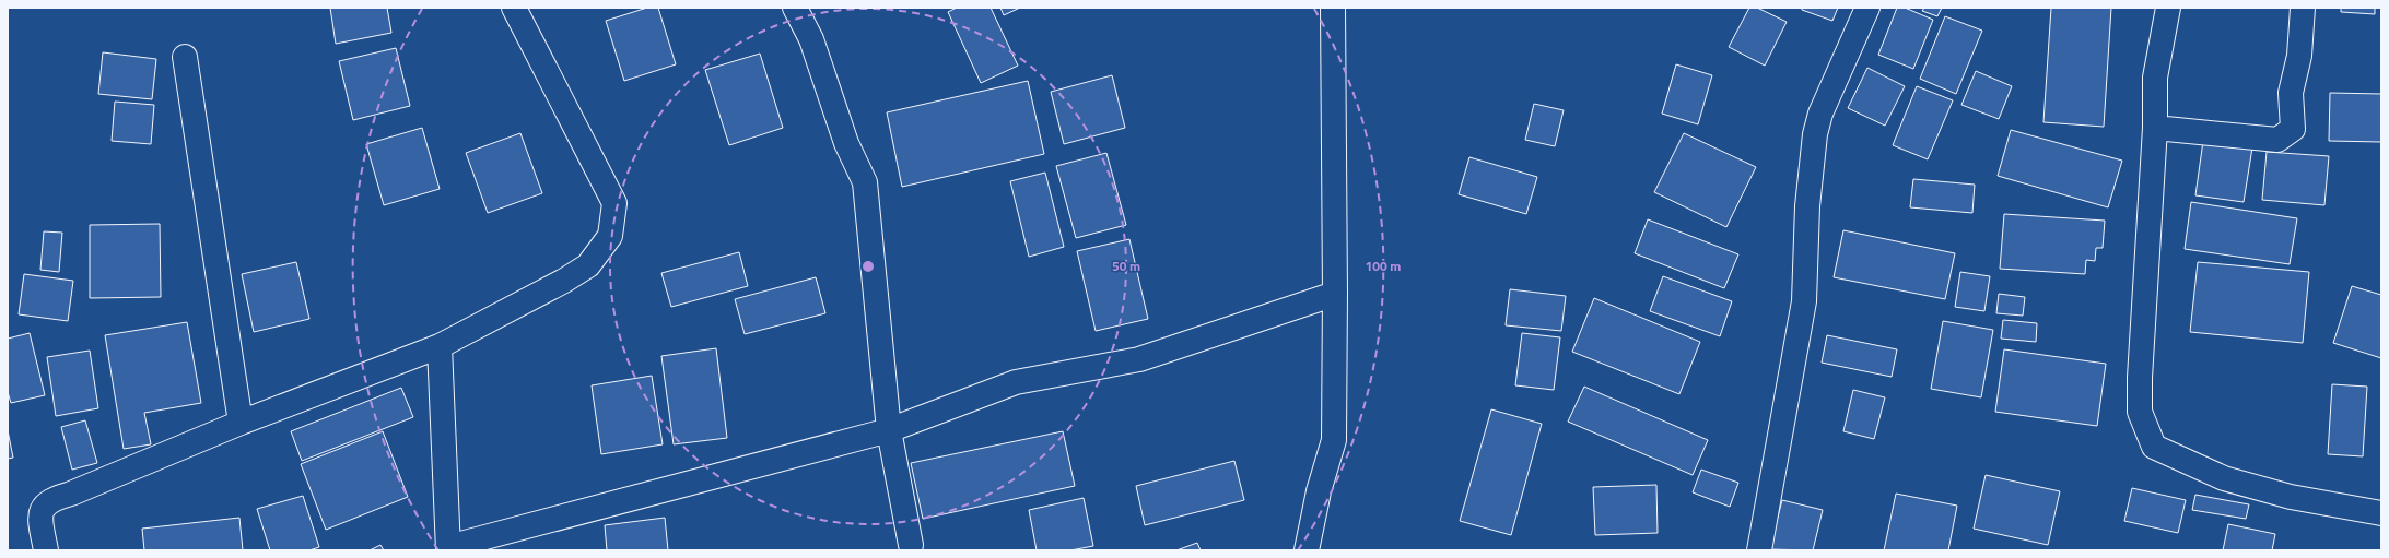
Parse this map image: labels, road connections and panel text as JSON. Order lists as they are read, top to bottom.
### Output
{
  "rings": ["50 m", "100 m"]
}
